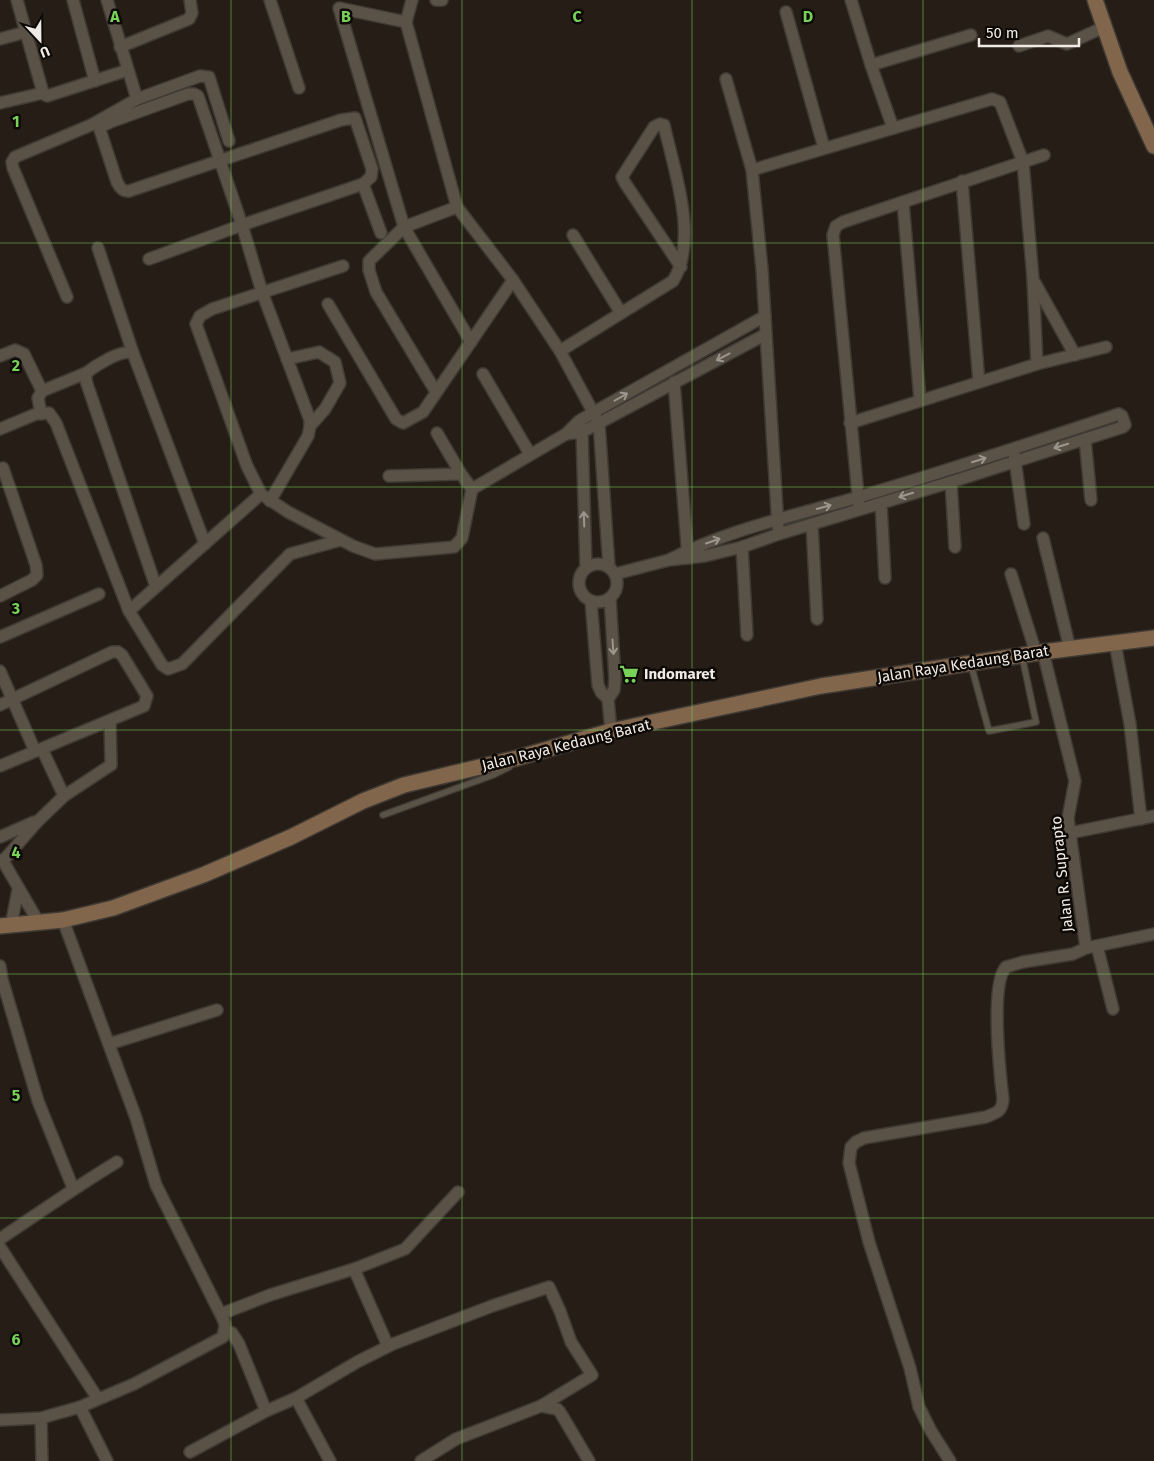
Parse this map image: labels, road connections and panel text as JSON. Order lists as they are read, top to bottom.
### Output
{
  "streets": {
    "street": ["Jalan Raya Kedaung Barat", "Jalan R. Suprapto"]
  },
  "crossings": [
    ["Jalan Raya Kedaung Barat", "Jalan R. Suprapto"]
  ],
  "places": {
    "supermarket": ["Indomaret"]
  },
  "scale_bar": "50 m",
  "north": "bottom",
  "grid": {
    "columns": [
      "A",
      "B",
      "C",
      "D"
    ],
    "rows": [
      "1",
      "2",
      "3",
      "4",
      "5",
      "6"
    ]
  }
}
